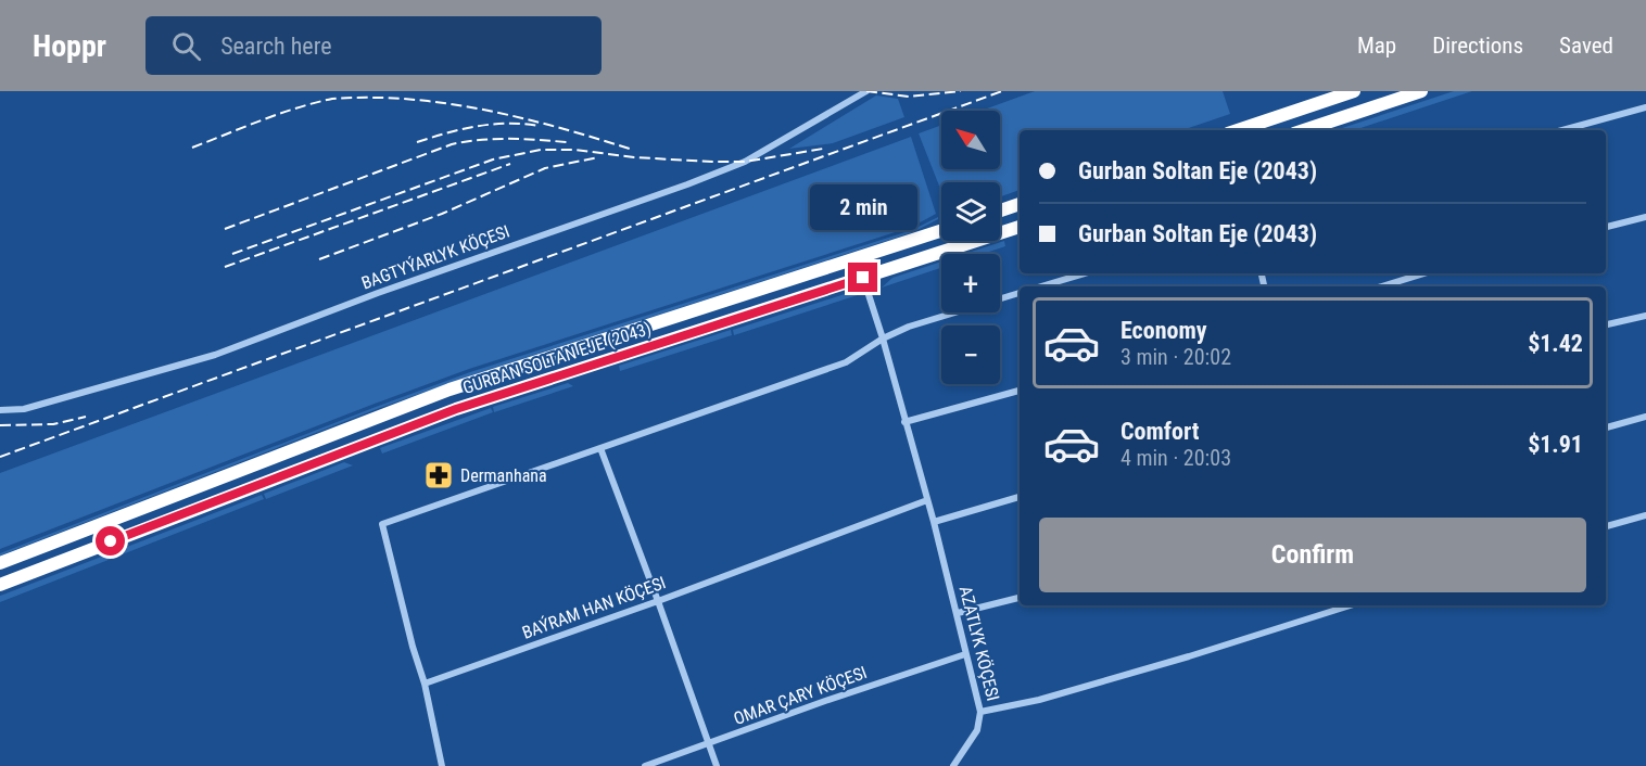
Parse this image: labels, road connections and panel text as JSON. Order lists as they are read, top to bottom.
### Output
{
  "streets": {
    "highway": ["GURBAN SOLTAN EJE (2043)"],
    "street": [
      "BAGTYÝARLYK KÖÇESI",
      "BAÝRAM HAN KÖÇESI",
      "AZATLYK KÖÇESI",
      "OMAR ÇARY KÖÇESI"
    ]
  },
  "crossings": [
    ["GURBAN SOLTAN EJE (2043)", "AZATLYK KÖÇESI"],
    ["BAÝRAM HAN KÖÇESI", "AZATLYK KÖÇESI"],
    ["AZATLYK KÖÇESI", "OMAR ÇARY KÖÇESI"]
  ],
  "places": {
    "pharmacy": ["Dermanhana"]
  },
  "north": "top left",
  "page": {
    "header": "Hoppr",
    "search": "Search here",
    "nav": ["Map", "Directions", "Saved"],
    "map_buttons": ["+", "−"],
    "banner": ["Gurban Soltan Eje (2043)", "Gurban Soltan Eje (2043)"],
    "bubble": "2 min",
    "list": [
      {
        "name": "Economy",
        "note": "3 min · 20:02",
        "value": "$1.42"
      },
      {
        "name": "Comfort",
        "note": "4 min · 20:03",
        "value": "$1.91"
      }
    ],
    "buttons": "Confirm"
  }
}
